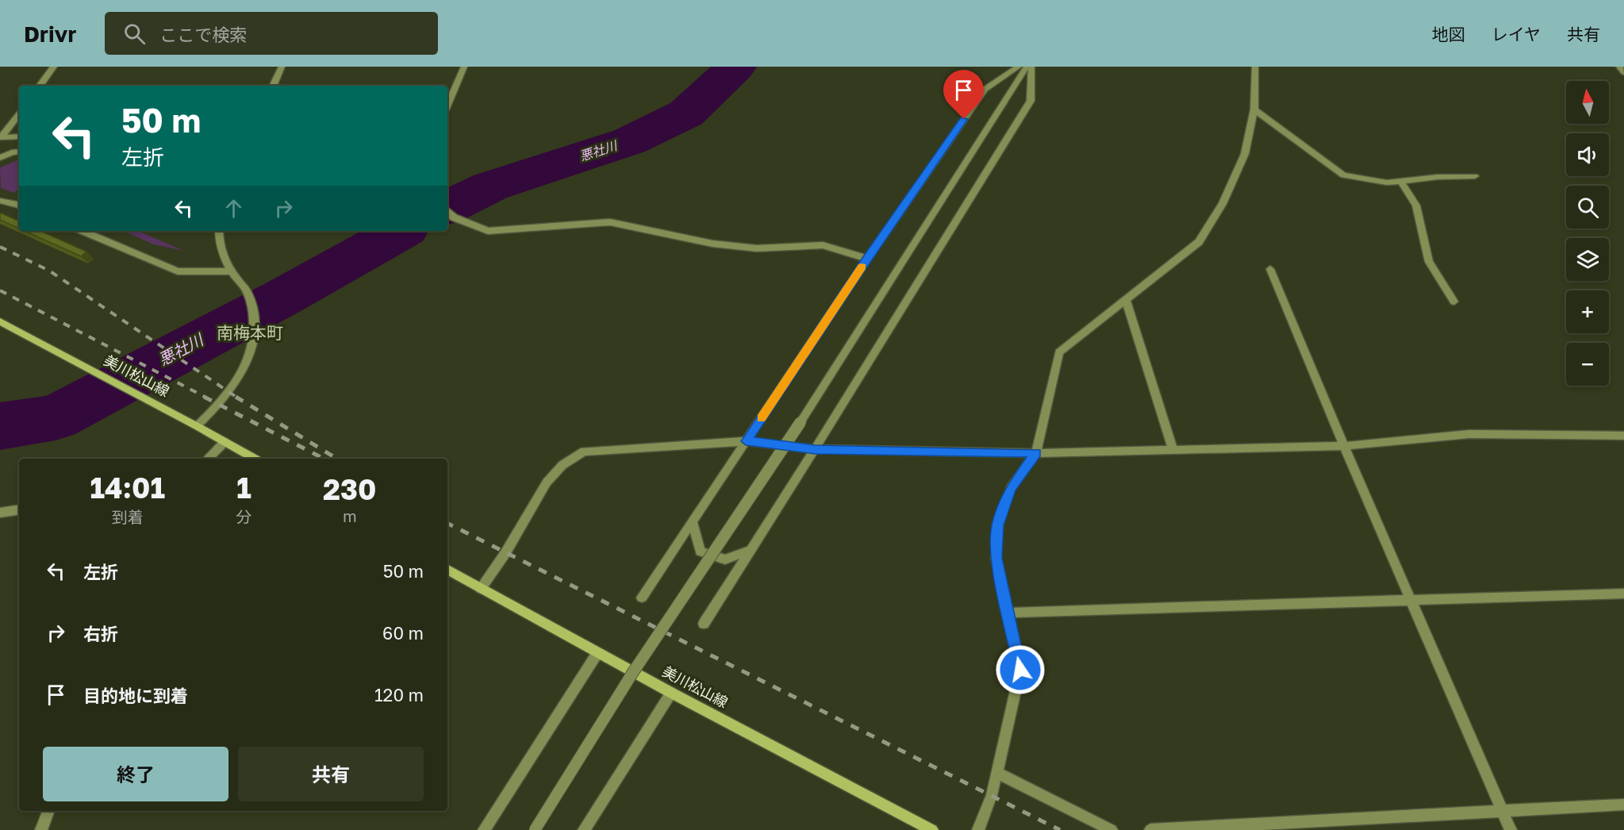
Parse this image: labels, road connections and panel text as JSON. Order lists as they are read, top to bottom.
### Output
{
  "streets": {
    "main road": ["美川松山線"]
  },
  "districts": ["南梅本町"],
  "water": ["悪社川"],
  "north": "top",
  "page": {
    "header": "Drivr",
    "search": "ここで検索",
    "nav": ["地図", "レイヤ", "共有"],
    "map_buttons": ["+", "−"],
    "turn": ["50 m", "左折"],
    "eta": [
      "14:01",
      "到着",
      "1",
      "分",
      "230",
      "m"
    ],
    "list": [
      {
        "name": "左折",
        "value": "50 m"
      },
      {
        "name": "右折",
        "value": "60 m"
      },
      {
        "name": "目的地に到着",
        "value": "120 m"
      }
    ],
    "buttons": ["終了", "共有"]
  }
}
